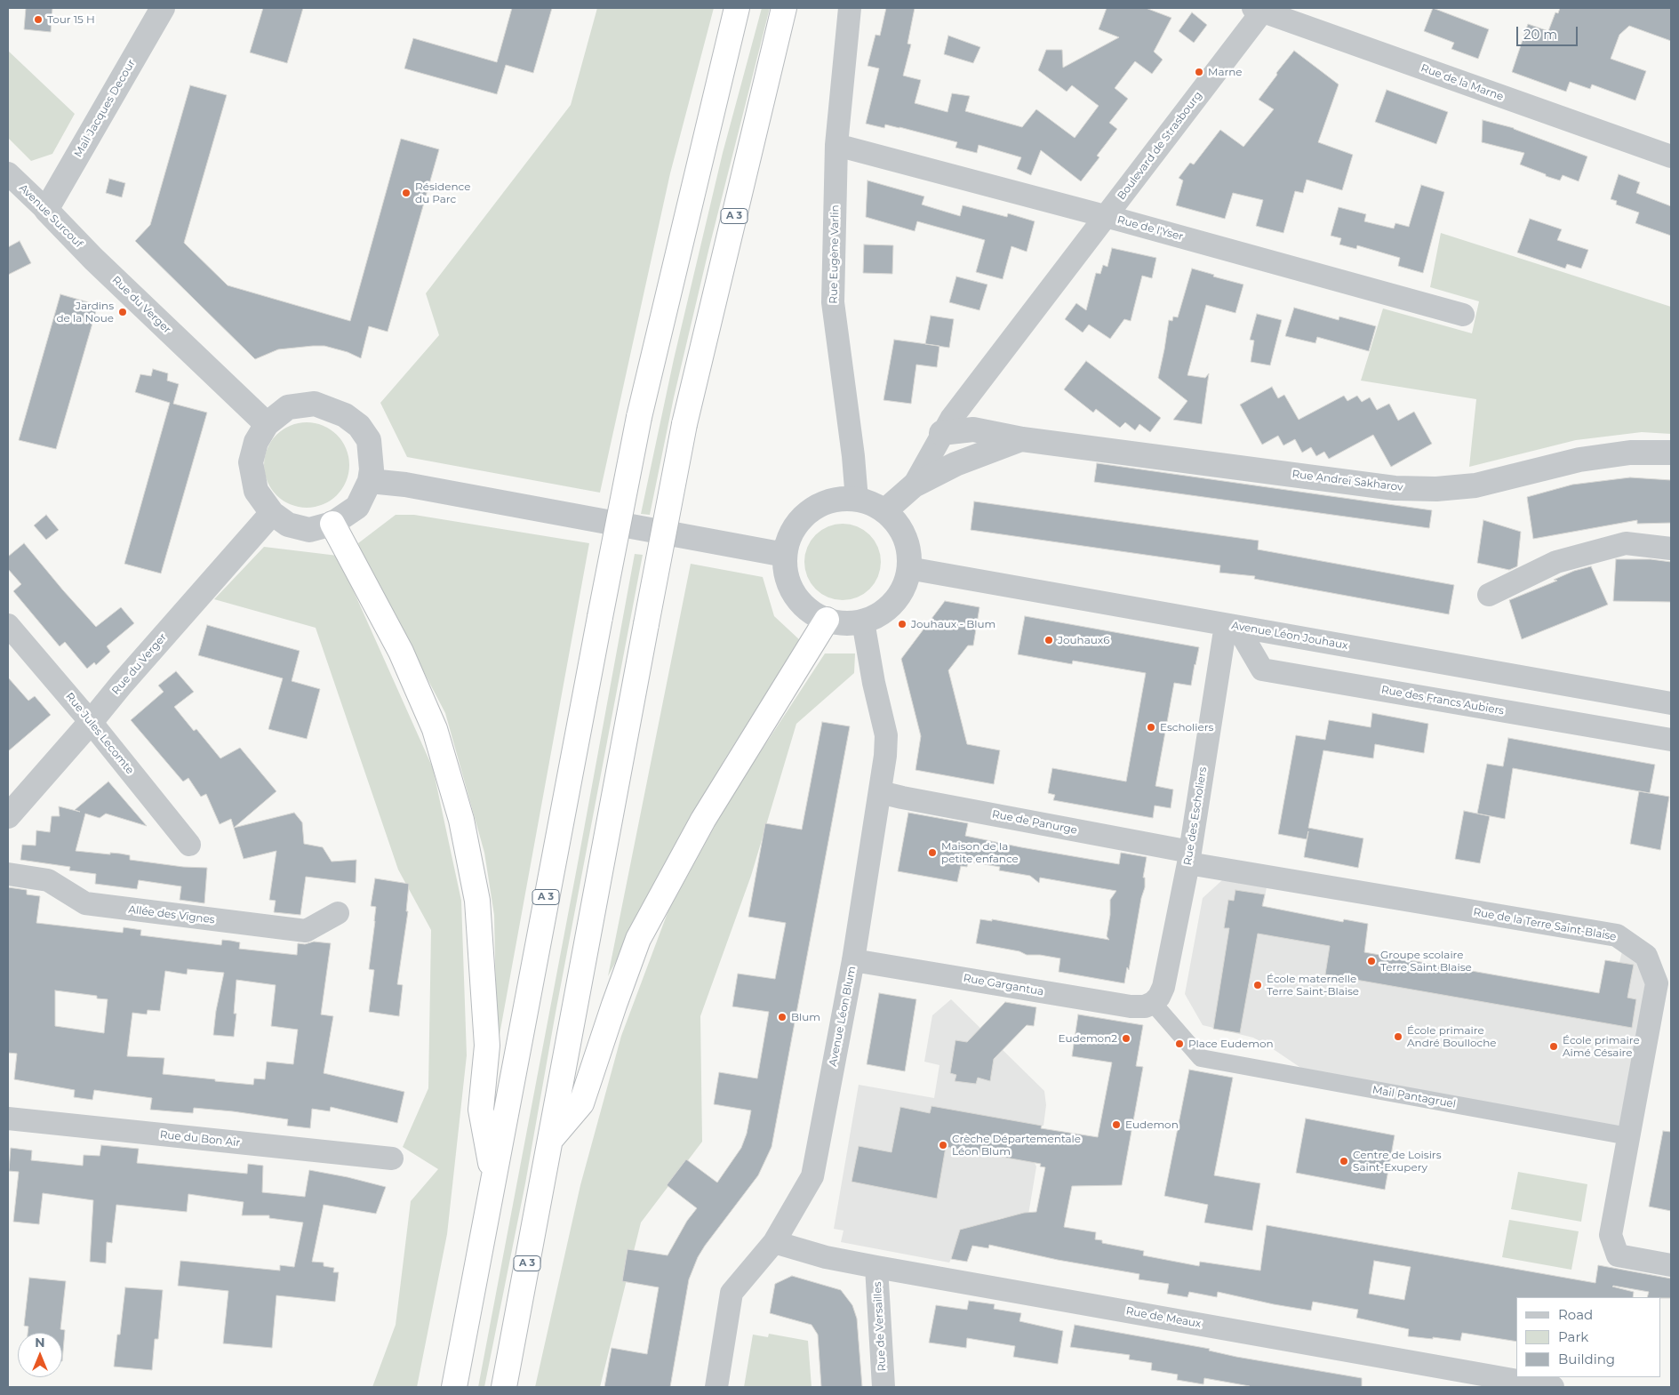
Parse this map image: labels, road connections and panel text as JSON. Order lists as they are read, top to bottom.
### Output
{
  "streets": {
    "highway": ["A 3"],
    "street": [
      "Rue de la Marne",
      "Mail Jacques Decour",
      "Boulevard de Strasbourg",
      "Avenue Surcouf",
      "Rue de l'Yser",
      "Rue Eugène Varlin",
      "Rue du Verger",
      "Rue Andreï Sakharov",
      "Avenue Léon Jouhaux",
      "Rue des Francs Aubiers",
      "Rue Jules Lecomte",
      "Rue des Escholiers",
      "Rue de Panurge",
      "Allée des Vignes",
      "Rue de la Terre Saint-Blaise",
      "Rue Gargantua",
      "Avenue Léon Blum",
      "Mail Pantagruel",
      "Rue du Bon Air",
      "Rue de Meaux",
      "Rue de Versailles"
    ]
  },
  "crossings": [
    ["Rue de la Marne", "Boulevard de Strasbourg"],
    ["Mail Jacques Decour", "Avenue Surcouf"],
    ["Boulevard de Strasbourg", "Rue de l'Yser"],
    ["Boulevard de Strasbourg", "Rue Andreï Sakharov"],
    ["Avenue Surcouf", "Rue du Verger"],
    ["Rue de l'Yser", "Rue Eugène Varlin"],
    ["Rue Eugène Varlin", "Rue Andreï Sakharov"],
    ["Rue Eugène Varlin", "Avenue Léon Jouhaux"],
    ["Rue Eugène Varlin", "Avenue Léon Blum"],
    ["Rue du Verger", "Rue Jules Lecomte"],
    ["Rue Andreï Sakharov", "Avenue Léon Jouhaux"],
    ["Rue Andreï Sakharov", "Avenue Léon Blum"],
    ["Avenue Léon Jouhaux", "Rue des Francs Aubiers"],
    ["Avenue Léon Jouhaux", "Rue des Escholiers"],
    ["Avenue Léon Jouhaux", "Avenue Léon Blum"],
    ["Rue des Francs Aubiers", "Rue des Escholiers"],
    ["Rue des Escholiers", "Rue de Panurge"],
    ["Rue des Escholiers", "Rue de la Terre Saint-Blaise"],
    ["Rue des Escholiers", "Rue Gargantua"],
    ["Rue des Escholiers", "Mail Pantagruel"],
    ["Rue de Panurge", "Rue de la Terre Saint-Blaise"],
    ["Rue de Panurge", "Avenue Léon Blum"],
    ["Rue de la Terre Saint-Blaise", "Mail Pantagruel"],
    ["Rue Gargantua", "Avenue Léon Blum"],
    ["Rue Gargantua", "Mail Pantagruel"],
    ["Avenue Léon Blum", "Rue de Meaux"],
    ["Rue de Meaux", "Rue de Versailles"]
  ],
  "places": [
    "Tour 15 H",
    "Marne",
    "Résidence du Parc",
    "Jardins de la Noue",
    "Jouhaux - Blum",
    "Jouhaux6",
    "Escholiers",
    "Maison de la petite enfance",
    "Groupe scolaire Terre Saint Blaise",
    "École maternelle Terre Saint-Blaise",
    "Blum",
    "École primaire André Boulloche",
    "Eudemon2",
    "Place Eudemon",
    "École primaire Aimé Césaire",
    "Eudemon",
    "Crèche Départementale Léon Blum",
    "Centre de Loisirs Saint-Exupery"
  ],
  "legend": ["Road", "Park", "Building"],
  "scale_bar": "20 m",
  "north": "top"
}
